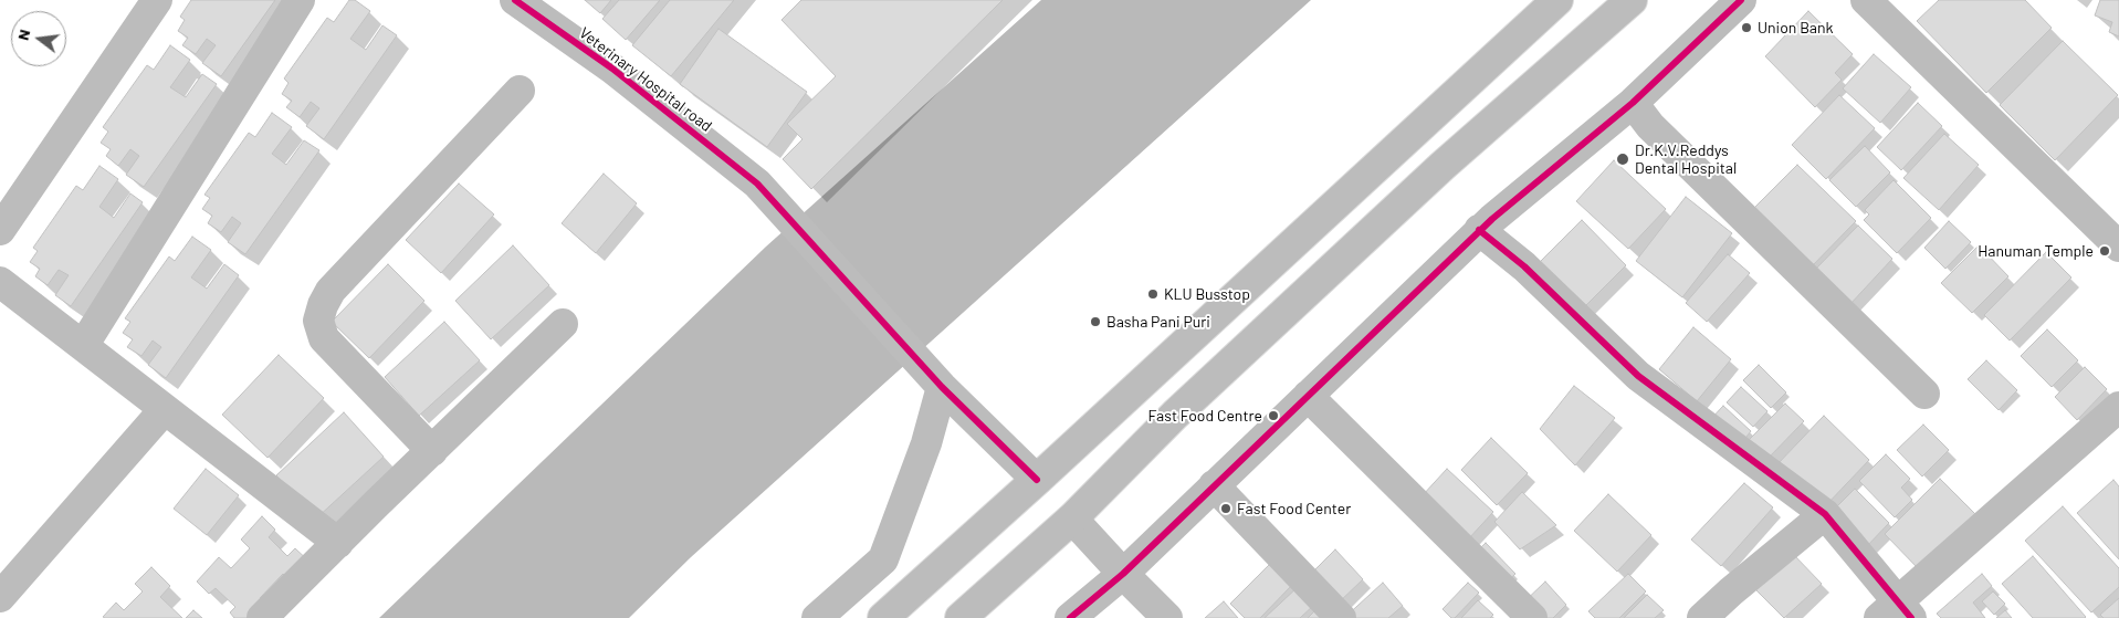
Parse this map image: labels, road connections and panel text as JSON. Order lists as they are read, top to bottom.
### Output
{
  "streets": {
    "main road": ["Veterinary Hospital road"]
  },
  "places": [
    "Union Bank",
    "Dr.K.V.Reddys Dental Hospital",
    "Hanuman Temple",
    "KLU Busstop",
    "Basha Pani Puri",
    "Fast Food Centre",
    "Fast Food Center"
  ],
  "north": "left"
}
